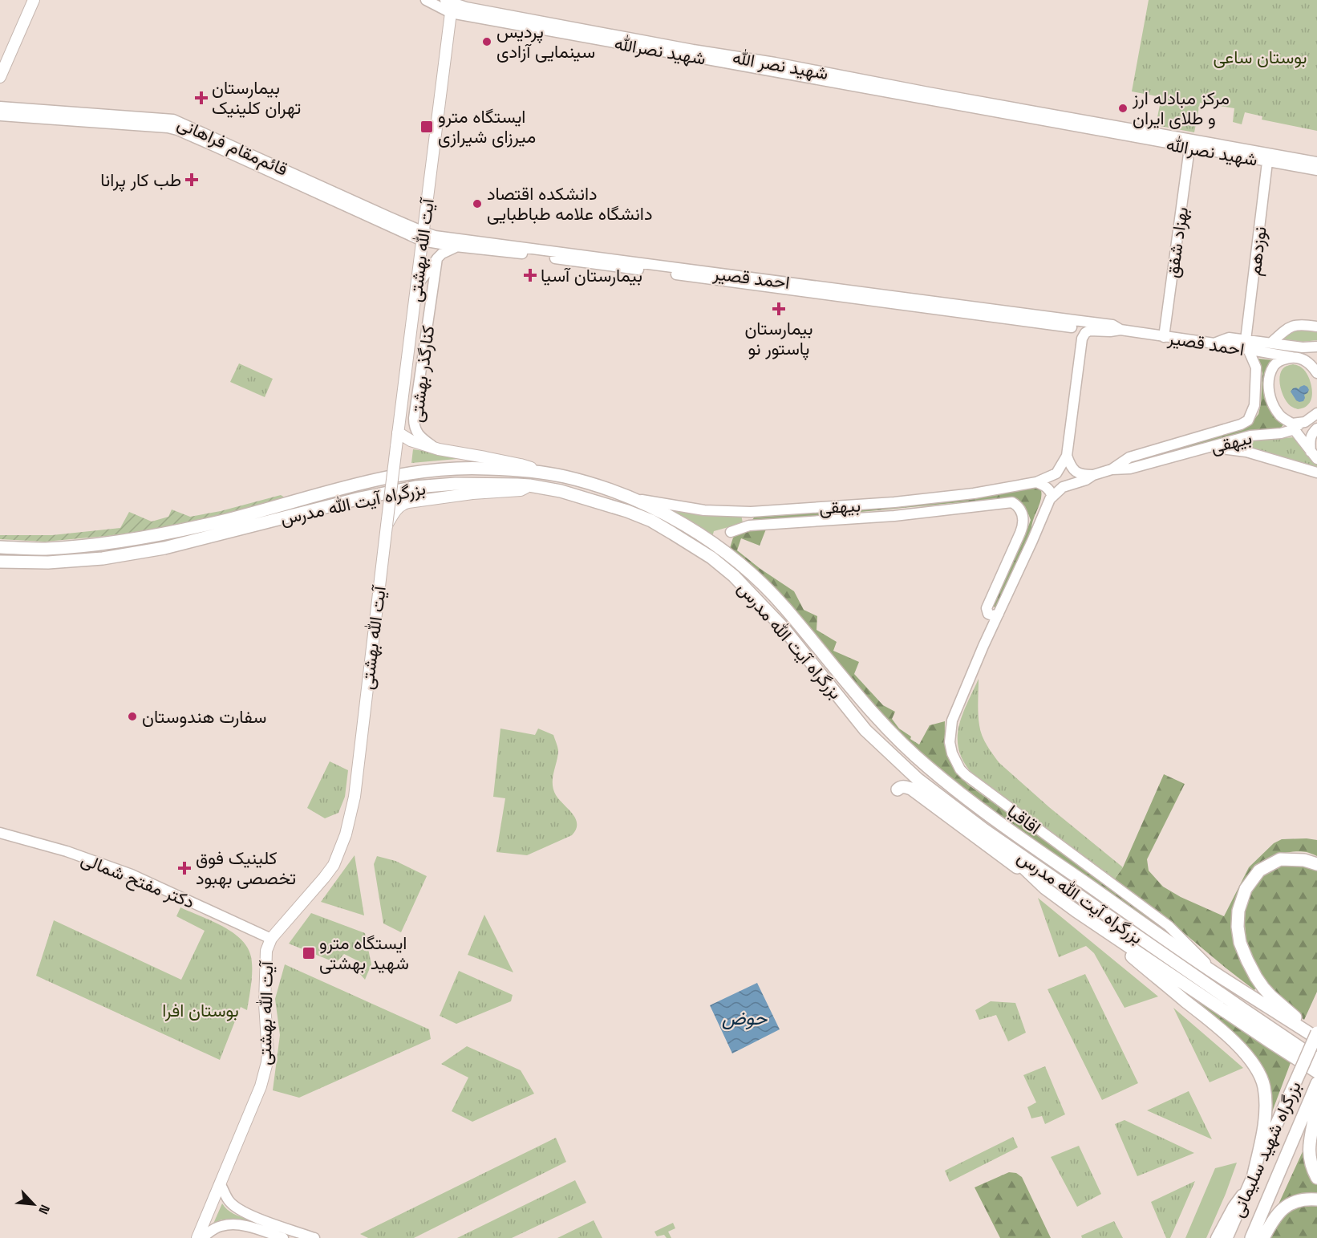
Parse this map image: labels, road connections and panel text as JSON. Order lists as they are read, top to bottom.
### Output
{
  "streets": {
    "highway": ["بزرگراه آیت الله مدرس", "بزرگراه شهید سلیمانی"],
    "main road": [
      "شهید نصرالله",
      "شهید نصر الله",
      "قائم‌مقام فراهانی",
      "بهزاد شفق",
      "آیت الله بهشتی",
      "نوزدهم",
      "احمد قصیر",
      "کنارگذر بهشتی",
      "بیهقی",
      "اقاقیا",
      "دکتر مفتح شمالی"
    ]
  },
  "crossings": [
    ["شهید نصرالله", "شهید نصر الله"],
    ["شهید نصرالله", "بهزاد شفق"],
    ["شهید نصرالله", "آیت الله بهشتی"],
    ["شهید نصرالله", "نوزدهم"],
    ["قائم‌مقام فراهانی", "آیت الله بهشتی"],
    ["قائم‌مقام فراهانی", "احمد قصیر"],
    ["بهزاد شفق", "احمد قصیر"],
    ["آیت الله بهشتی", "احمد قصیر"],
    ["آیت الله بهشتی", "دکتر مفتح شمالی"],
    ["نوزدهم", "احمد قصیر"],
    ["بیهقی", "بزرگراه آیت الله مدرس"],
    ["بیهقی", "اقاقیا"],
    ["بزرگراه آیت الله مدرس", "اقاقیا"]
  ],
  "water": ["حوض"],
  "parks": ["بوستان ساعی", "بوستان افرا"],
  "places": {
    "other": [
      "پردیس سینمایی آزادی",
      "مركز مبادله ارز و طلای ايران",
      "دانشکده اقتصاد دانشگاه علامه طباطبایی",
      "سفارت هندوستان"
    ],
    "health": [
      "بیمارستان تهران کلینیک",
      "طب کار پرانا",
      "بیمارستان آسیا",
      "بیمارستان پاستور نو",
      "کلینیک فوق تخصصی بهبود"
    ],
    "transit": ["ایستگاه مترو میرزای شیرازی", "ایستگاه مترو شهید بهشتی"]
  },
  "north": "bottom right"
}
